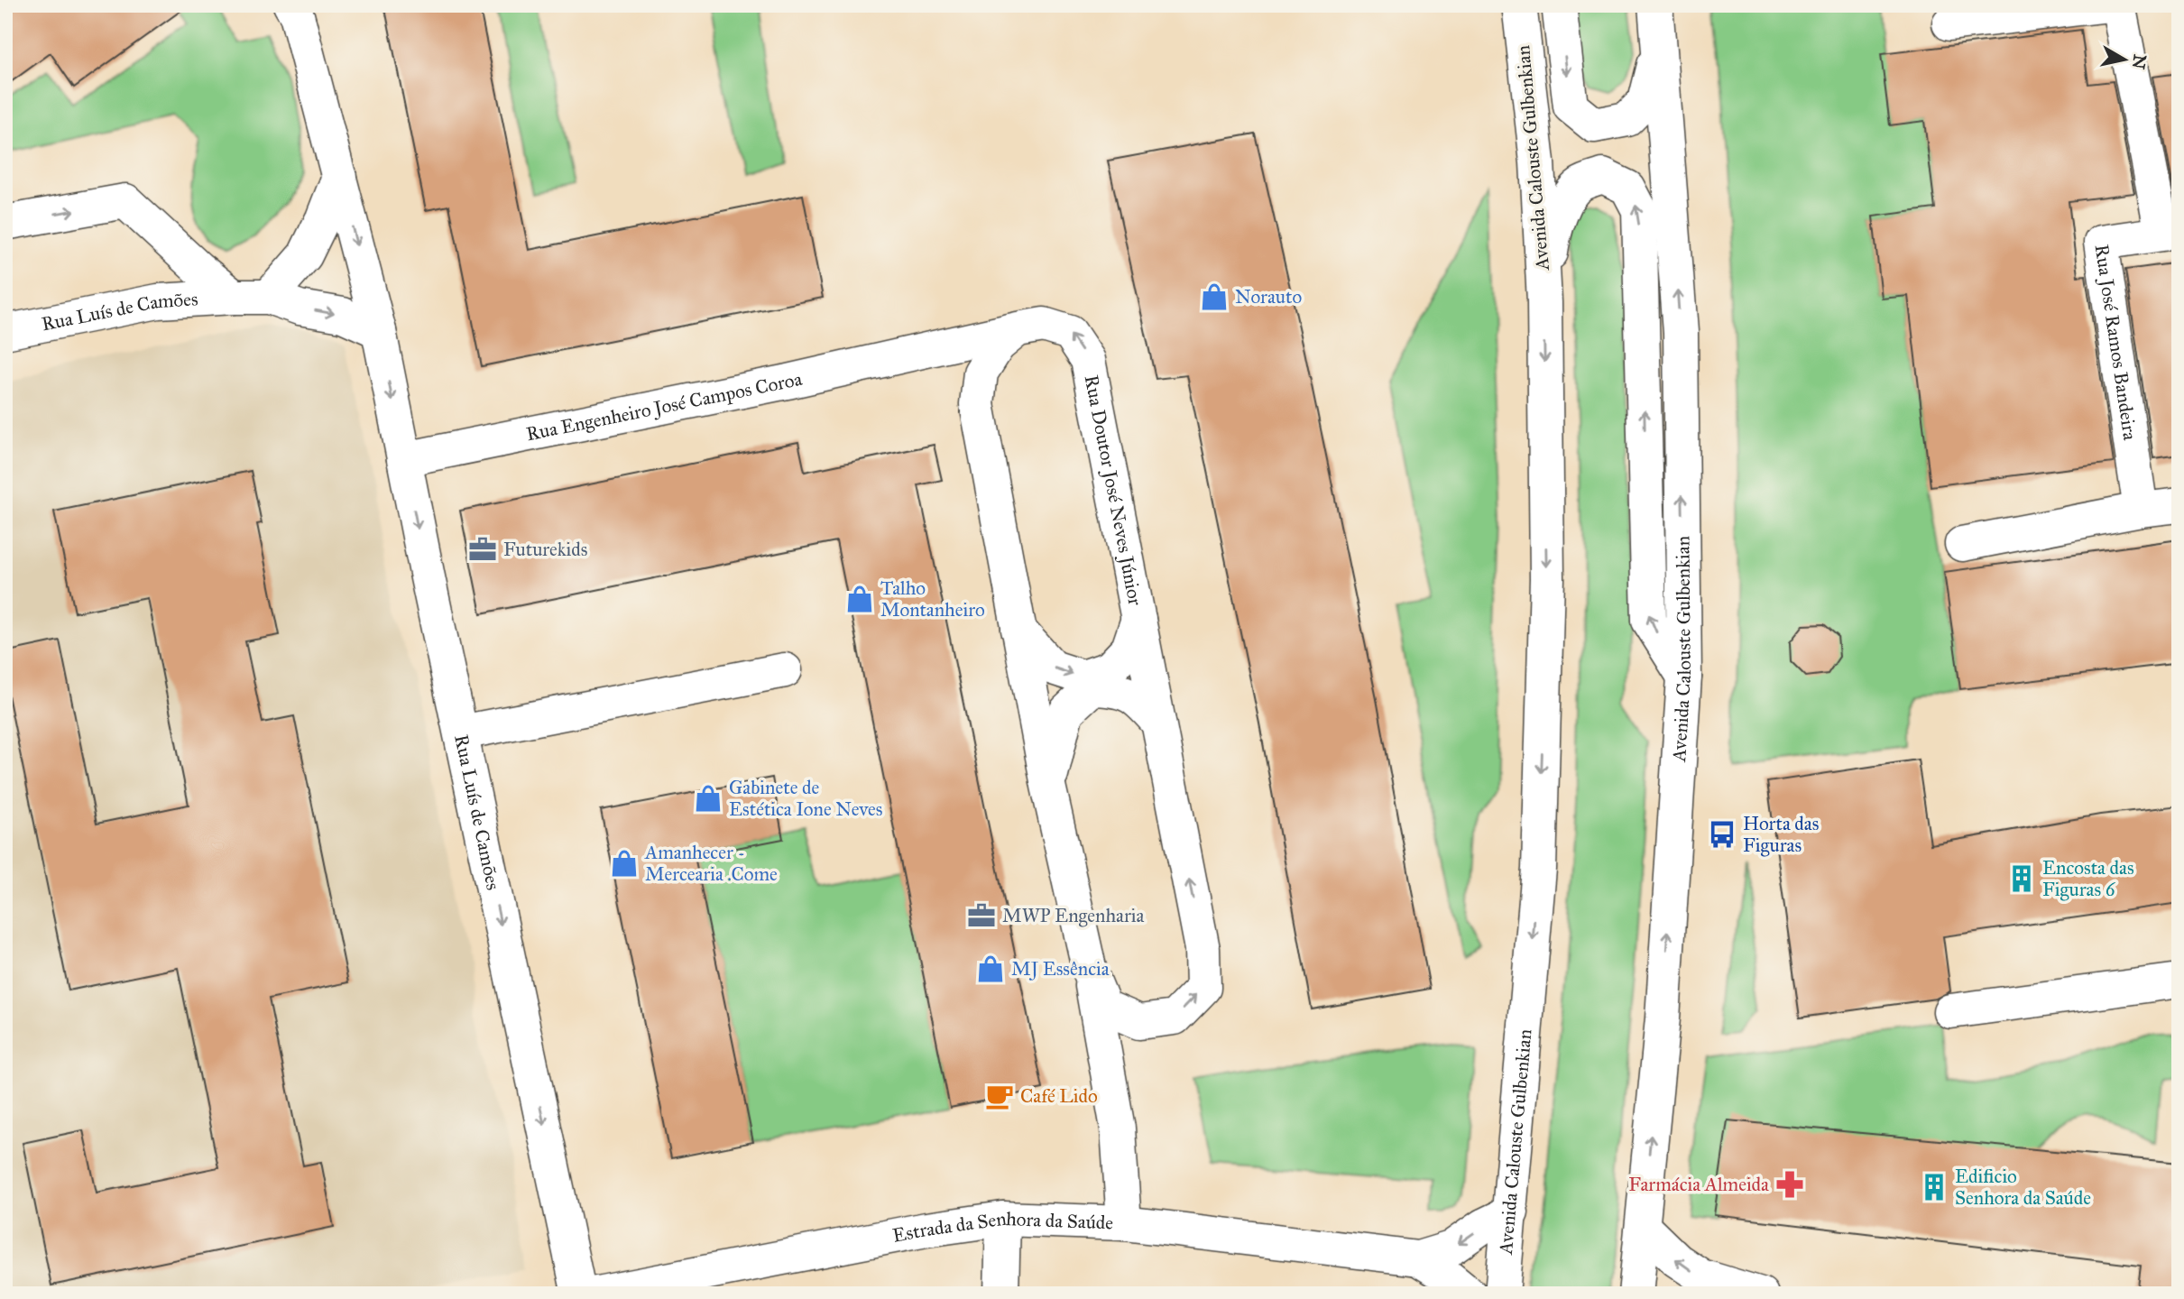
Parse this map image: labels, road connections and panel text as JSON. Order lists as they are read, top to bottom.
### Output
{
  "streets": {
    "street": [
      "Avenida Calouste Gulbenkian",
      "Rua Luís de Camões",
      "Rua José Ramos Bandeira",
      "Rua Engenheiro José Campos Coroa",
      "Rua Doutor José Neves Júnior",
      "Estrada da Senhora da Saúde"
    ]
  },
  "crossings": [
    ["Rua Luís de Camões", "Rua Engenheiro José Campos Coroa"],
    ["Rua Engenheiro José Campos Coroa", "Rua Doutor José Neves Júnior"],
    ["Rua Doutor José Neves Júnior", "Estrada da Senhora da Saúde"]
  ],
  "one_way": ["Rua Luís de Camões"],
  "places": {
    "shop": [
      "Norauto",
      "Talho Montanheiro",
      "Gabinete de Estética Ione Neves",
      "Amanhecer - Mercearia .Come",
      "MJ Essência"
    ],
    "office": ["Futurekids", "MWP Engenharia"],
    "bus stop": ["Horta das Figuras"],
    "building": ["Encosta das Figuras 6", "Edificio Senhora da Saúde"],
    "cafe": ["Café Lido"],
    "pharmacy": ["Farmácia Almeida"]
  },
  "north": "right"
}
